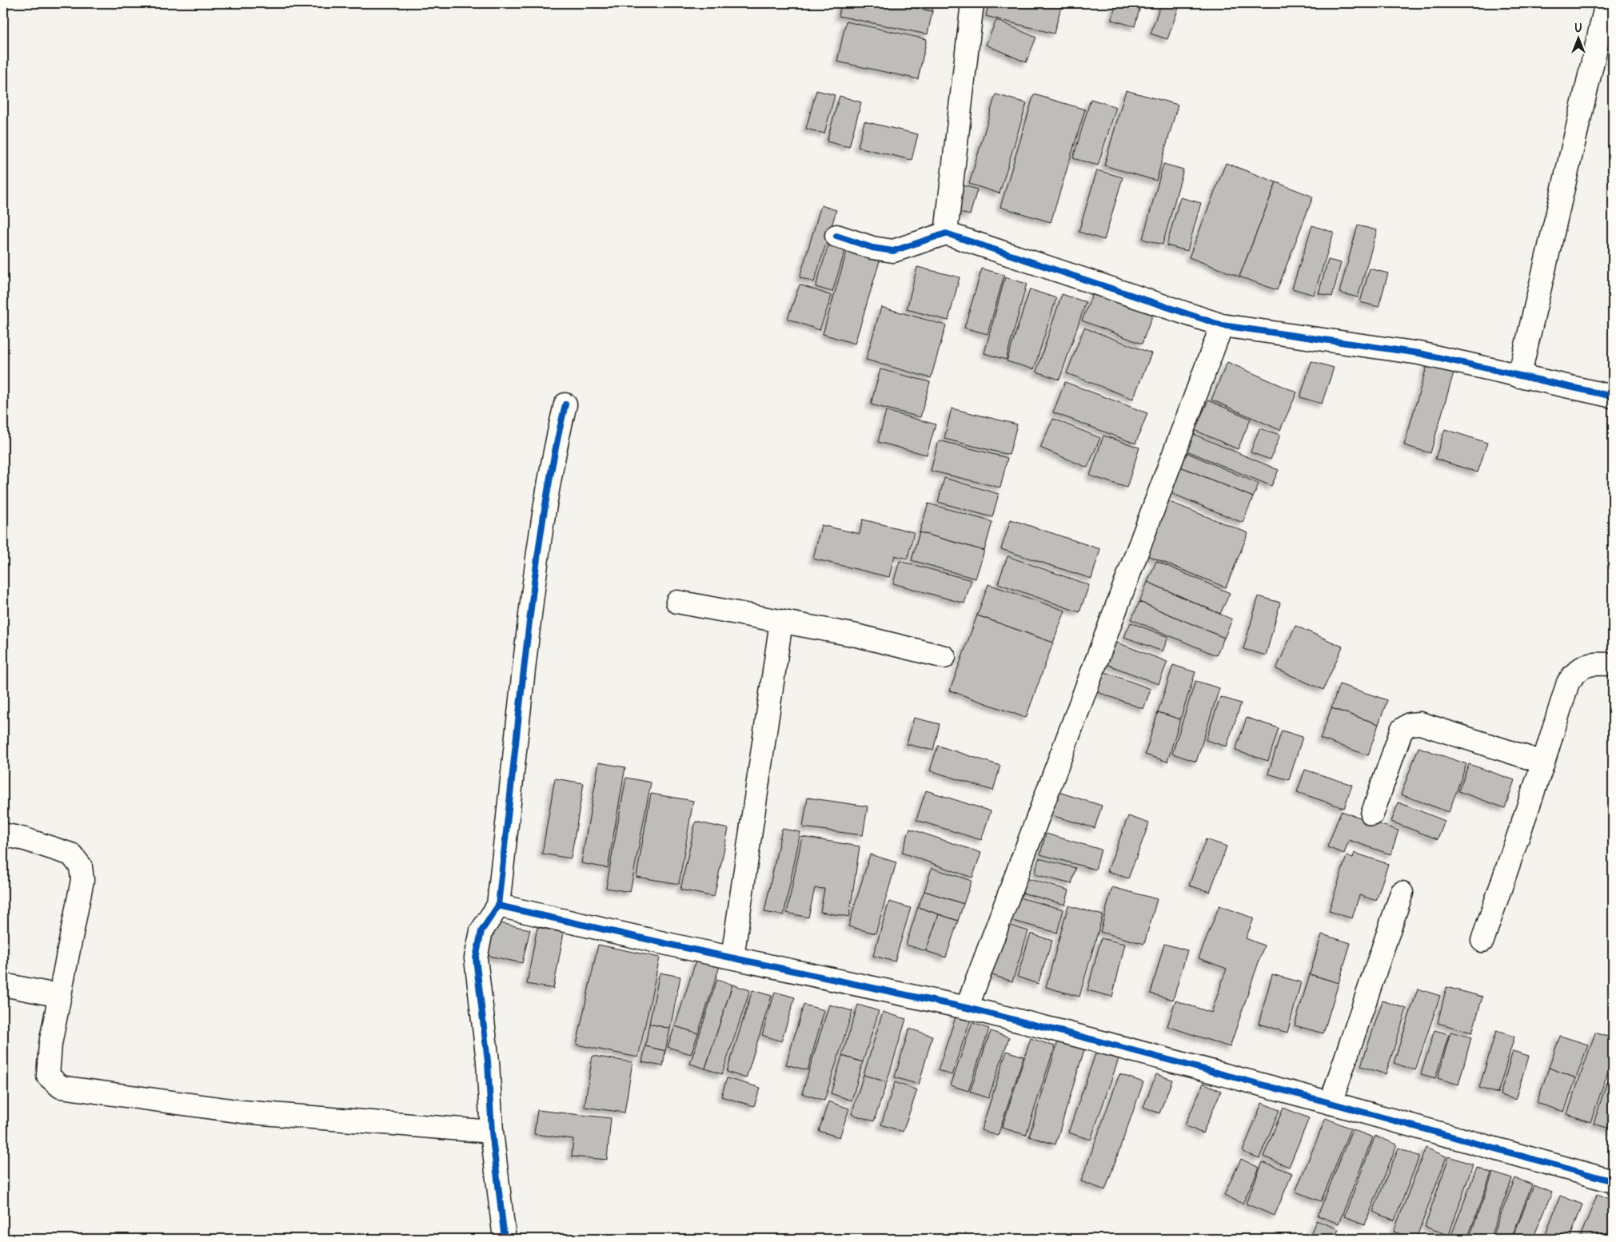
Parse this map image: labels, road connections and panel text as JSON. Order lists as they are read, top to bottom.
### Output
{
  "north": "top"
}
